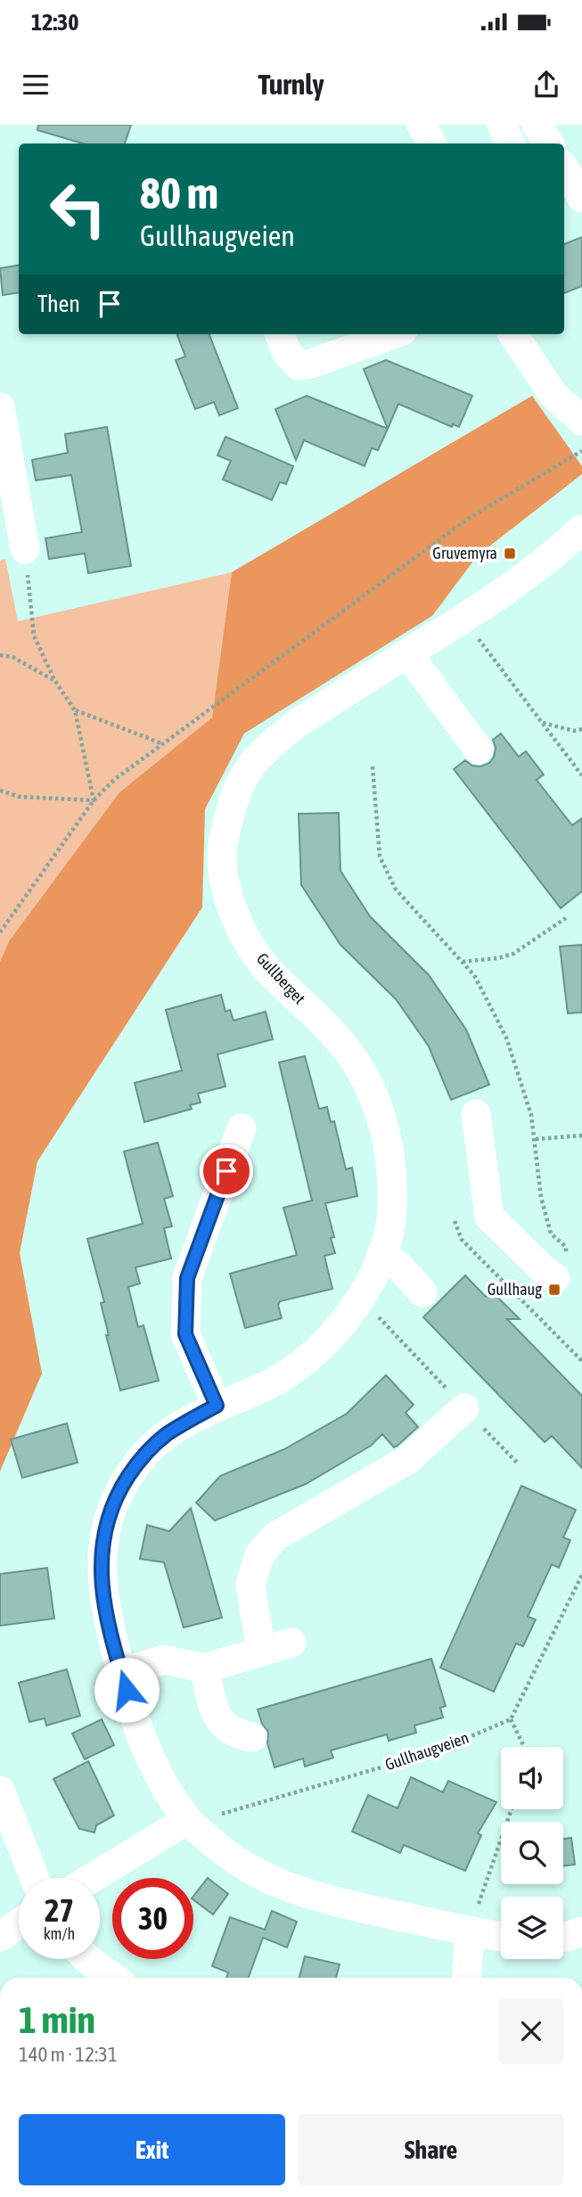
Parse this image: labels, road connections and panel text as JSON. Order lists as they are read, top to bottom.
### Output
{
  "streets": {
    "street": ["Gullberget"],
    "path": ["Gullhaugveien"]
  },
  "places": {
    "transit": ["Gruvemyra", "Gullhaug"]
  },
  "page": {
    "status": "12:30",
    "header": "Turnly",
    "turn": ["80 m", "Gullhaugveien"],
    "then": "Then",
    "speed": "27 km/h",
    "limit": "30",
    "heading": ["1 min", "140 m · 12:31"],
    "buttons": ["Exit", "Share"]
  }
}
